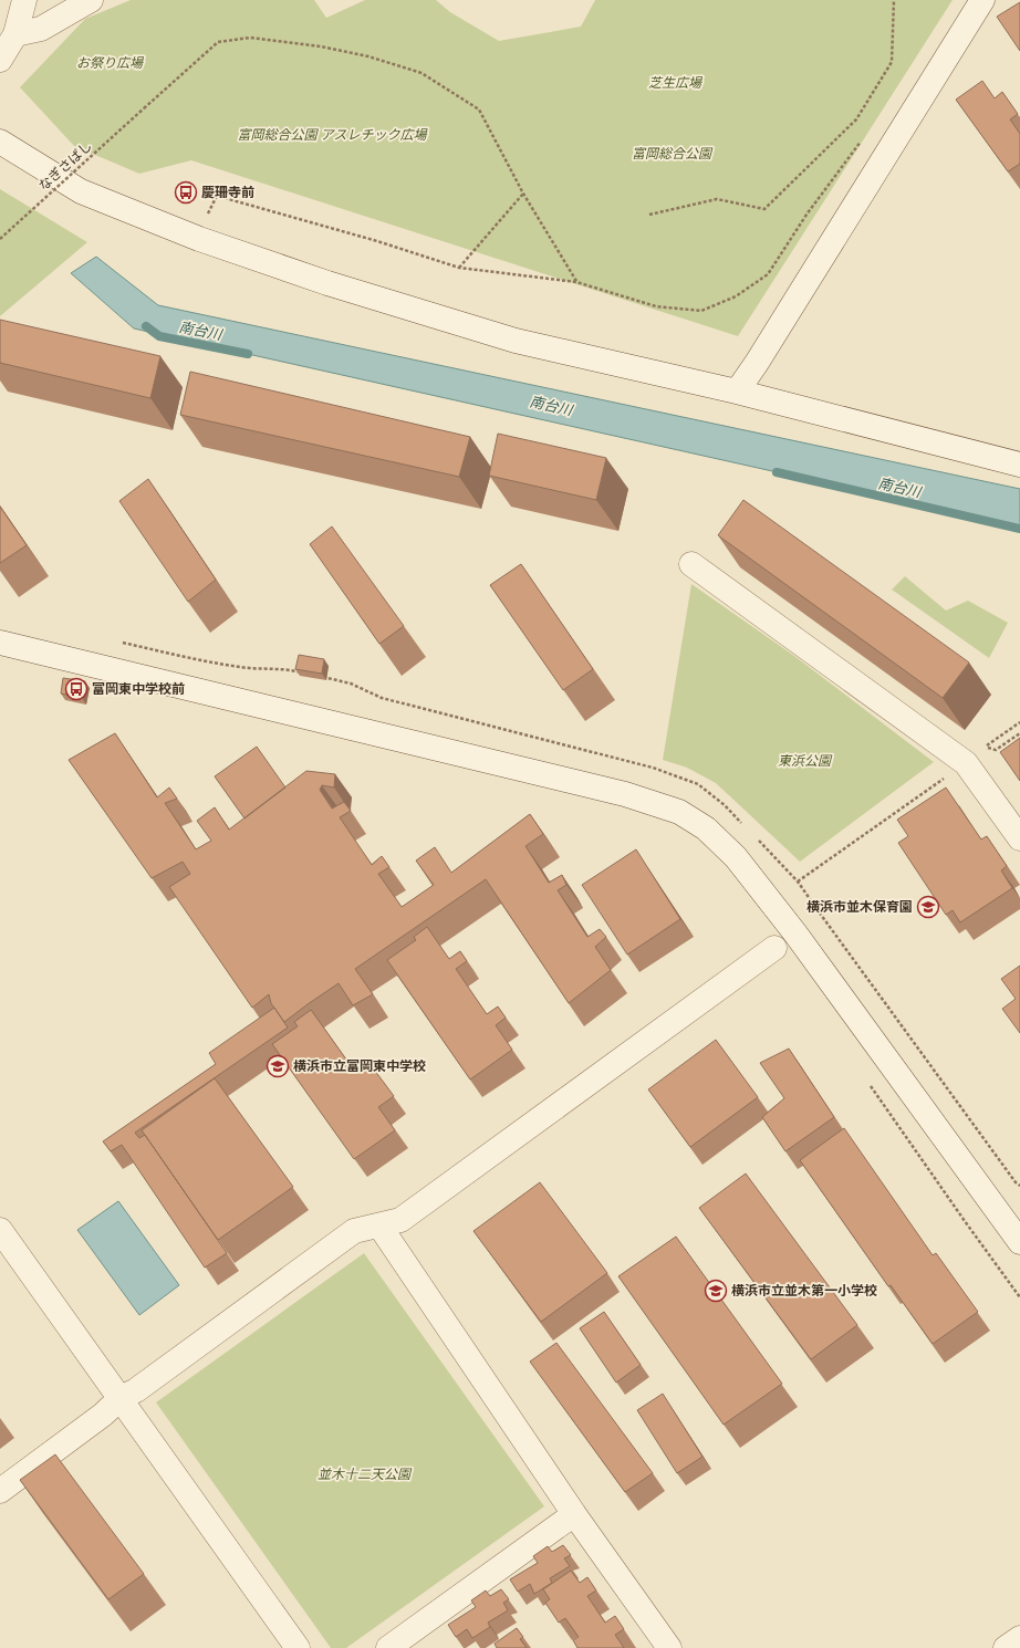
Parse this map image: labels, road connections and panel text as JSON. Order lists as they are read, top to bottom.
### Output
{
  "streets": {
    "path": ["なぎさばし"]
  },
  "water": ["南台川"],
  "parks": [
    "お祭り広場",
    "芝生広場",
    "富岡総合公園 アスレチック広場",
    "富岡総合公園",
    "東浜公園",
    "並木十二天公園"
  ],
  "places": {
    "bus stop": ["慶珊寺前", "富岡東中学校前"],
    "school or university": ["横浜市並木保育園", "横浜市立富岡東中学校", "横浜市立並木第一小学校"]
  }
}
